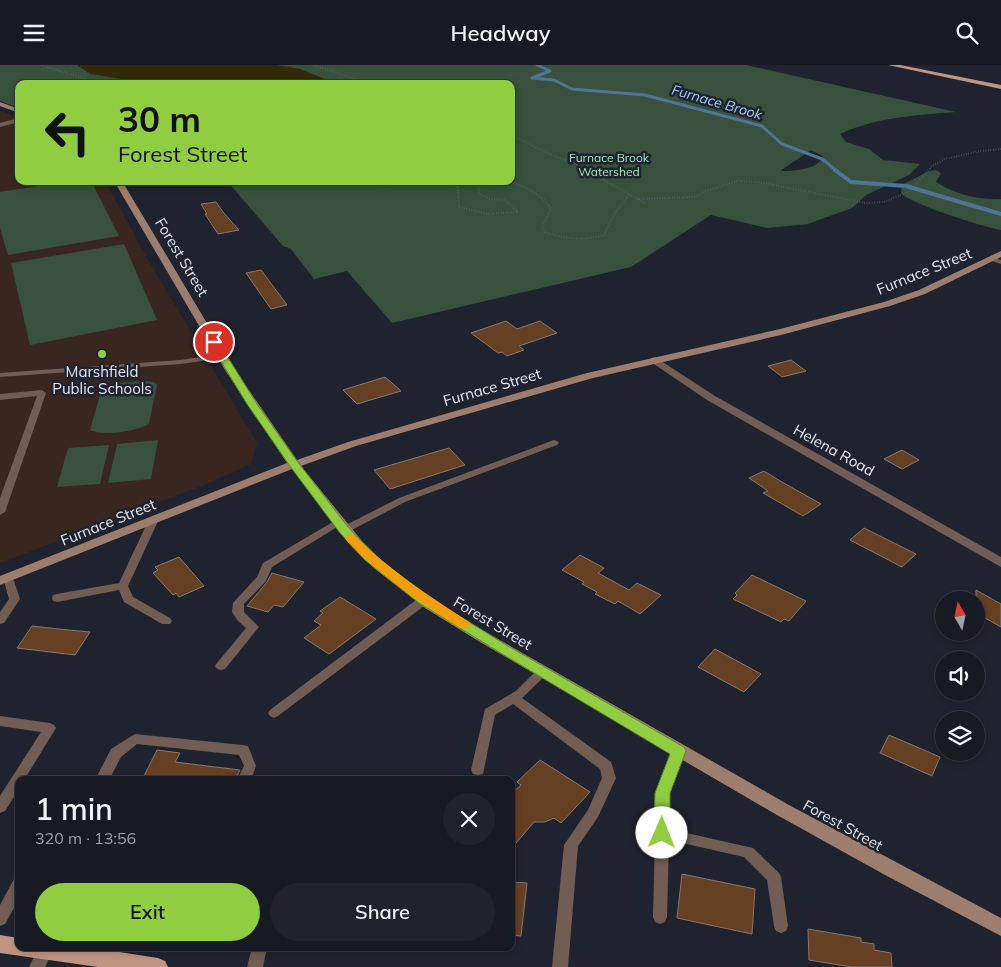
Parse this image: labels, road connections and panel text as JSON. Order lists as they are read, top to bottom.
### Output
{
  "streets": {
    "street": ["Forest Street", "Furnace Street", "Helena Road"]
  },
  "crossings": [
    ["Forest Street", "Furnace Street"],
    ["Furnace Street", "Helena Road"]
  ],
  "water": ["Furnace Brook"],
  "parks": ["Furnace Brook Watershed"],
  "places": ["Marshfield Public Schools"],
  "north": "top",
  "page": {
    "header": "Headway",
    "turn": ["30 m", "Forest Street"],
    "heading": ["1 min", "320 m · 13:56"],
    "buttons": ["Exit", "Share"]
  }
}
